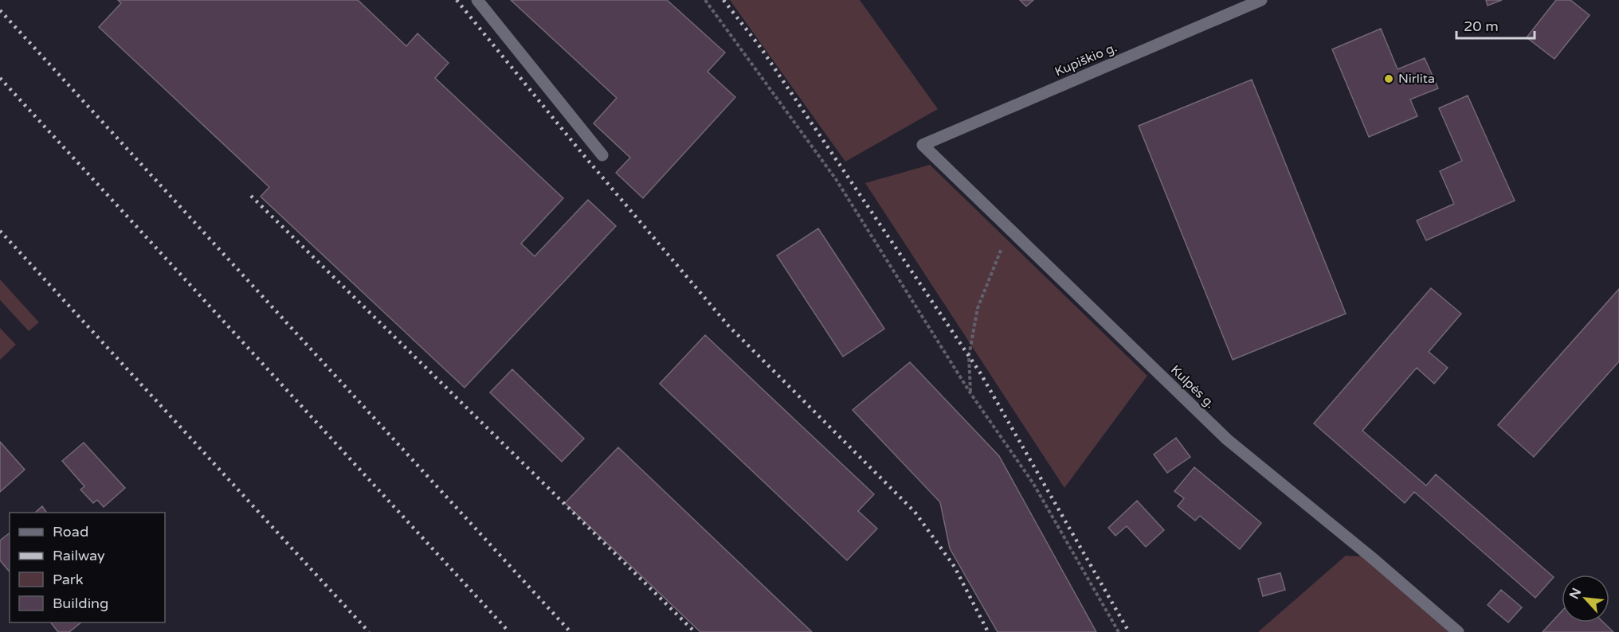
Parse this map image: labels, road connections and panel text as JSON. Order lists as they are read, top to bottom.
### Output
{
  "streets": {
    "street": ["Kupiškio g.", "Kulpės g."]
  },
  "crossings": [
    ["Kupiškio g.", "Kulpės g."]
  ],
  "places": ["Nirlita"],
  "legend": [
    "Road",
    "Railway",
    "Park",
    "Building"
  ],
  "scale_bar": "20 m",
  "north": "top left"
}
